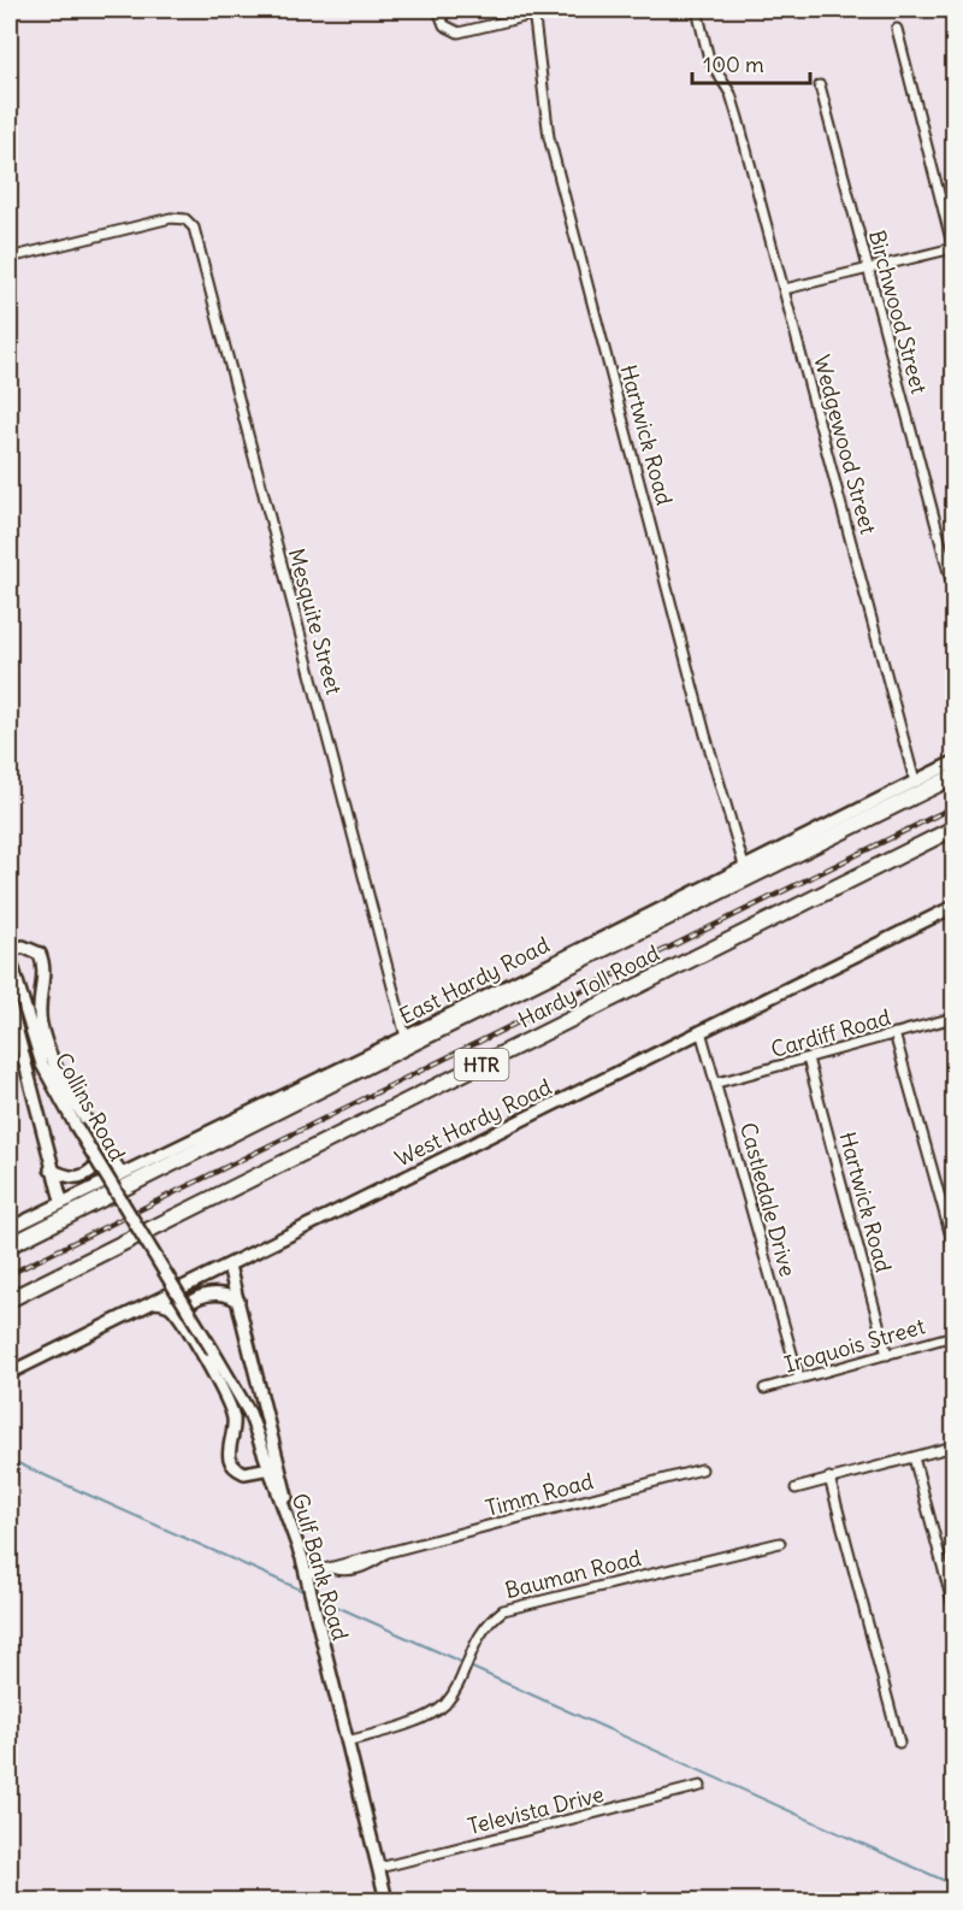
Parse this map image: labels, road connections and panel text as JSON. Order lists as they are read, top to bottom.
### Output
{
  "streets": {
    "highway": ["Hardy Toll Road", "HTR"],
    "main road": [
      "East Hardy Road",
      "Collins Road",
      "West Hardy Road",
      "Gulf Bank Road"
    ],
    "street": [
      "Birchwood Street",
      "Hartwick Road",
      "Wedgewood Street",
      "Mesquite Street",
      "Cardiff Road",
      "Castledale Drive",
      "Iroquois Street",
      "Timm Road",
      "Bauman Road",
      "Televista Drive"
    ]
  },
  "crossings": [
    ["Hartwick Road", "East Hardy Road"],
    ["Hartwick Road", "Cardiff Road"],
    ["Hartwick Road", "Iroquois Street"],
    ["Wedgewood Street", "East Hardy Road"],
    ["Mesquite Street", "East Hardy Road"],
    ["Cardiff Road", "Castledale Drive"],
    ["Collins Road", "Gulf Bank Road"],
    ["West Hardy Road", "Castledale Drive"],
    ["Castledale Drive", "Iroquois Street"],
    ["Timm Road", "Gulf Bank Road"],
    ["Gulf Bank Road", "Bauman Road"],
    ["Gulf Bank Road", "Televista Drive"]
  ],
  "scale_bar": "100 m"
}
